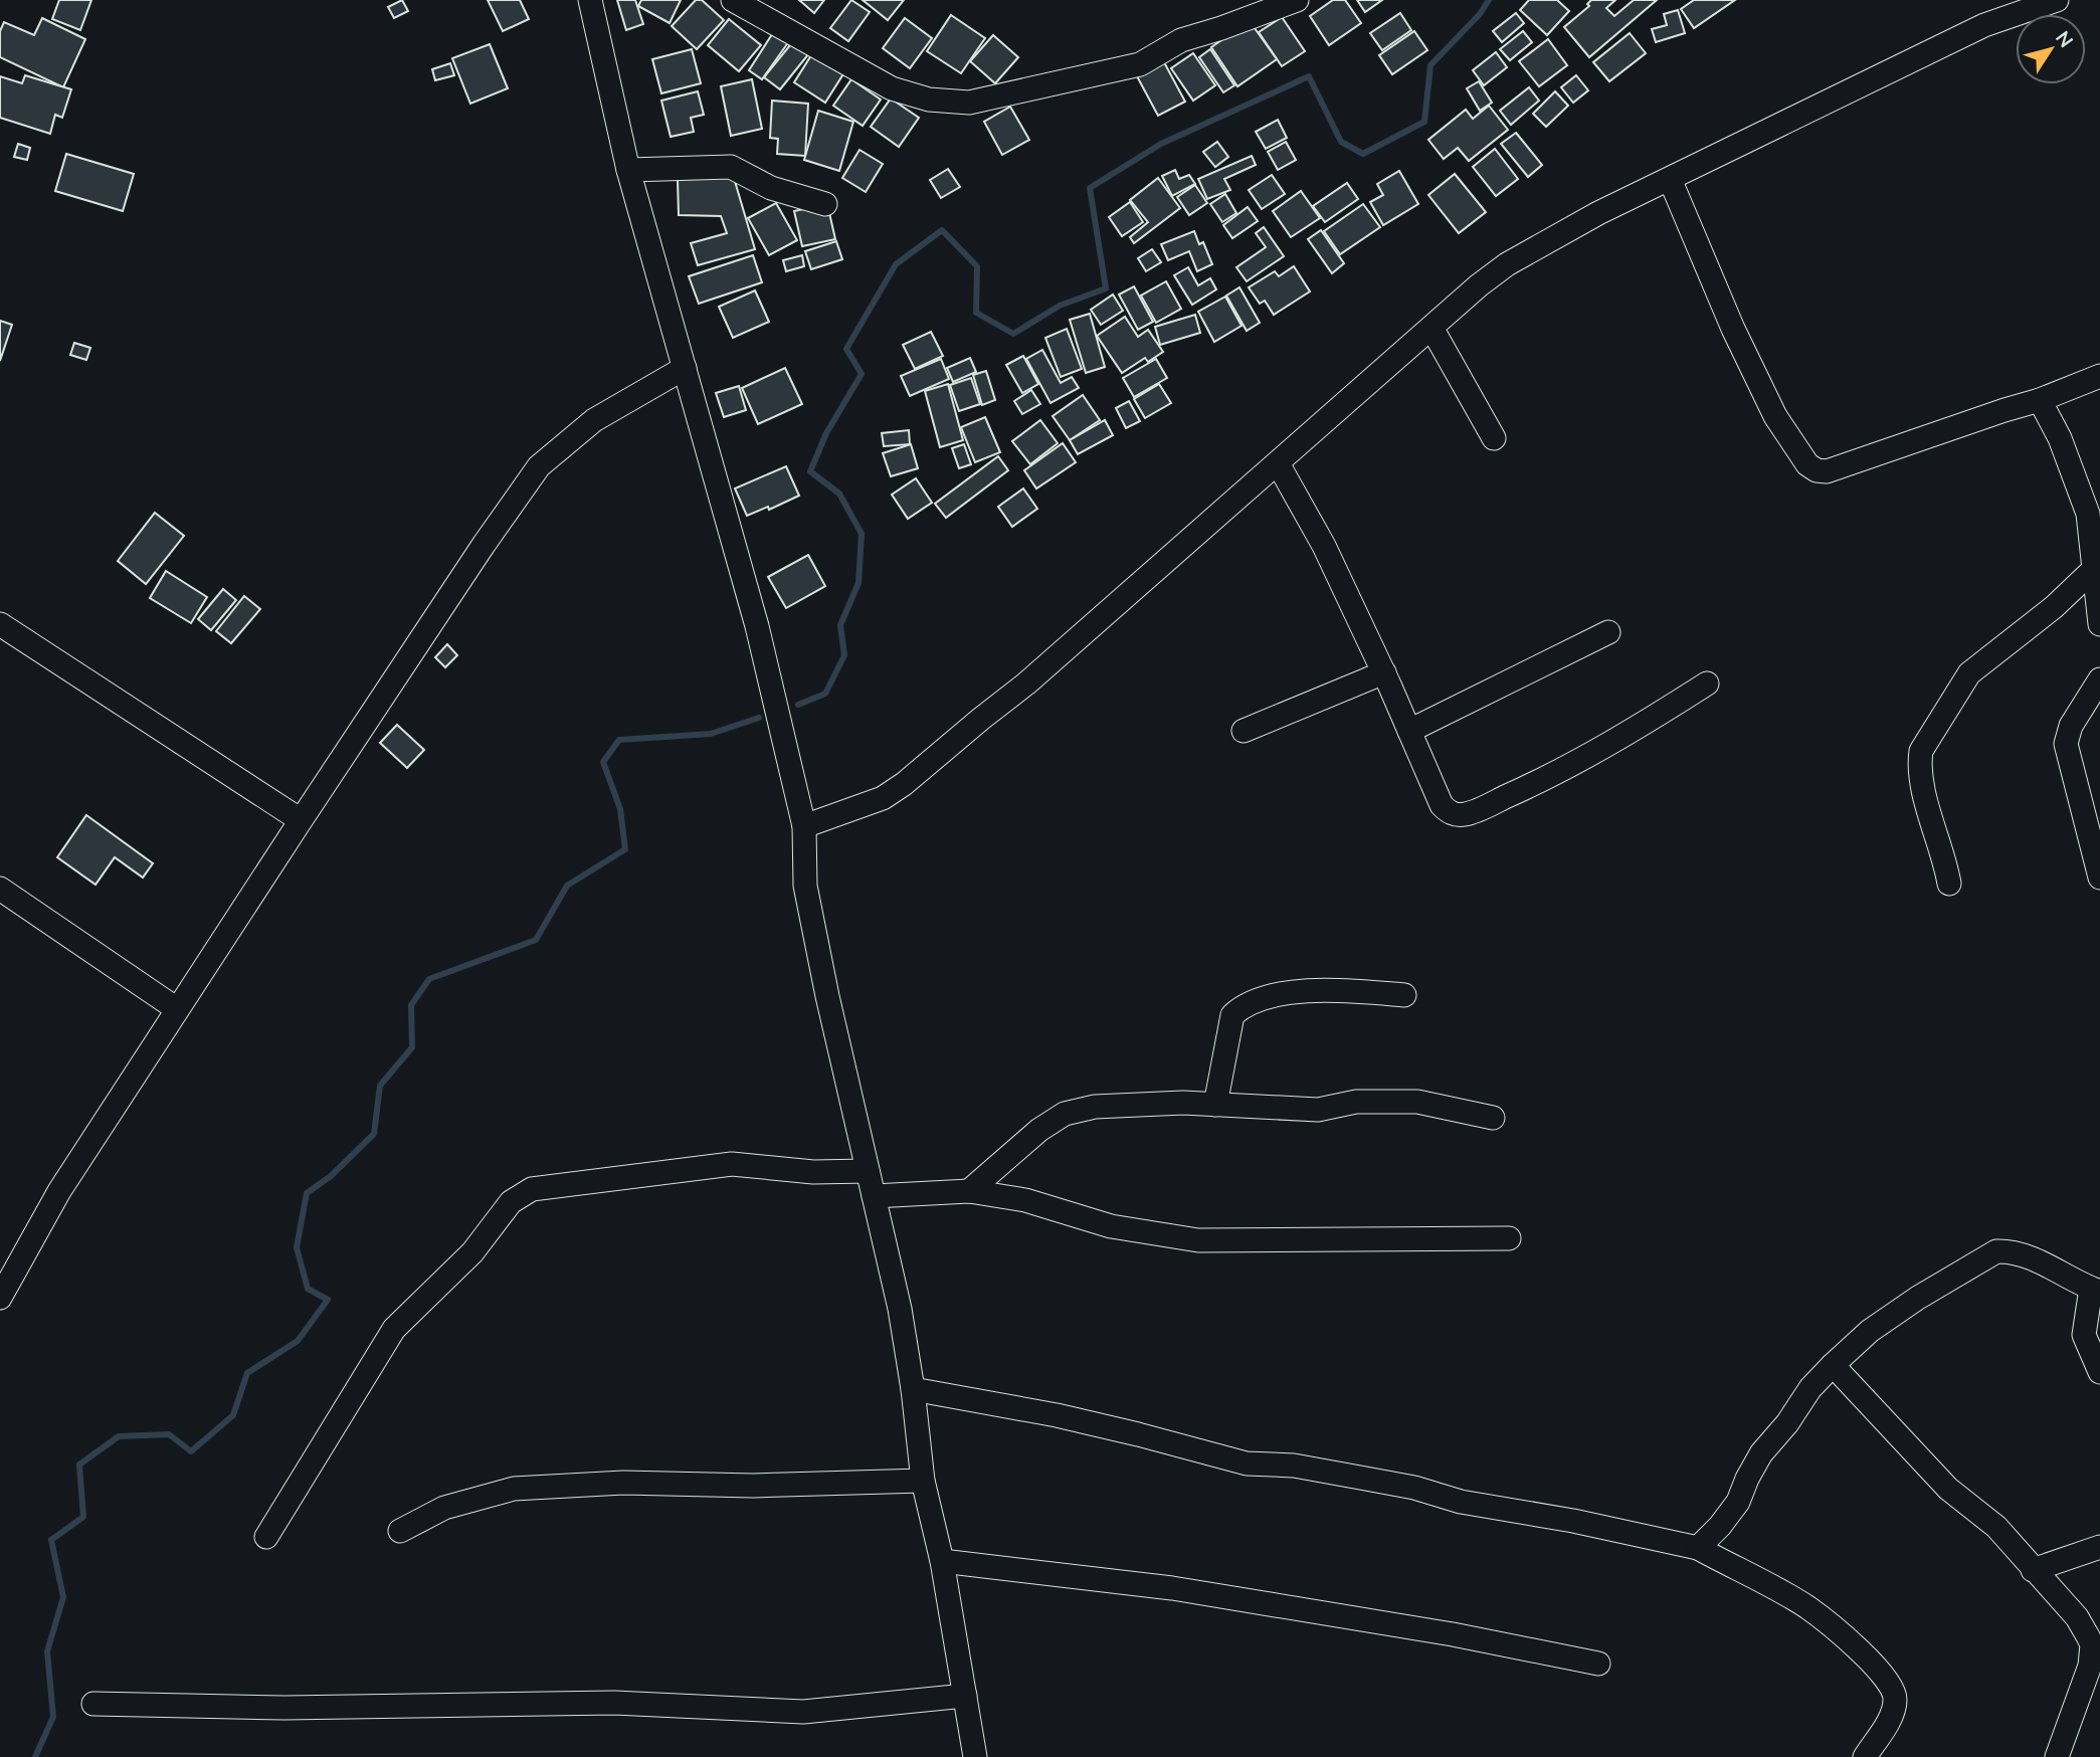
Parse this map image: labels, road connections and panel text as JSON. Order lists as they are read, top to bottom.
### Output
{
  "north": "top right"
}
